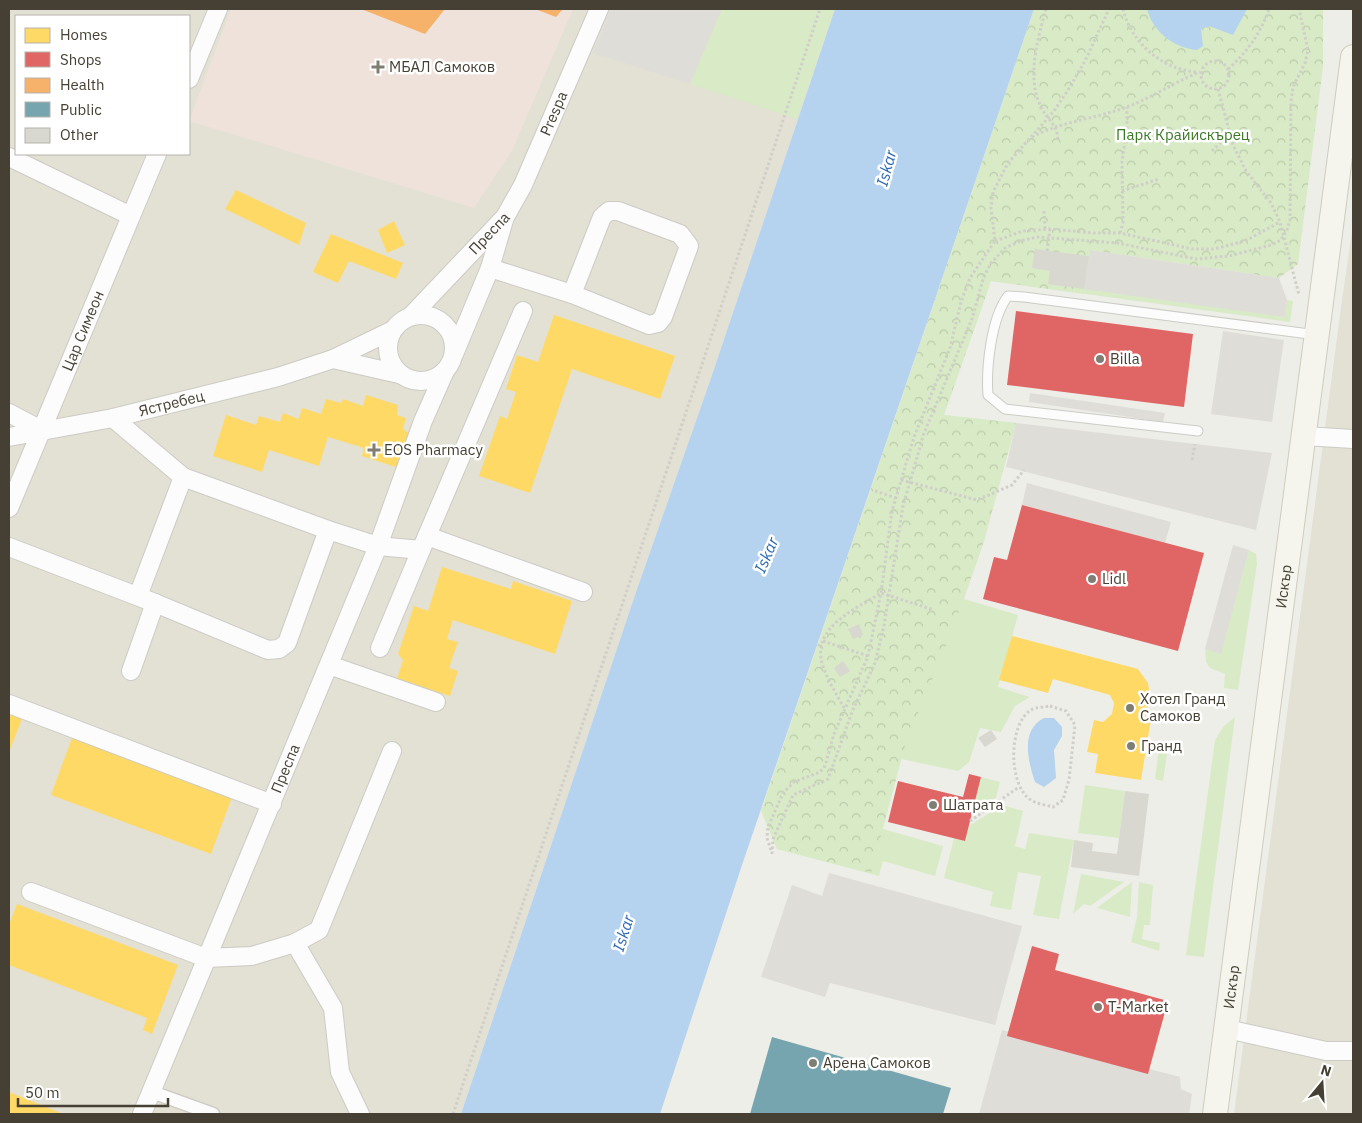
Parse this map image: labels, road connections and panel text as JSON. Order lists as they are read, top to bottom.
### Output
{
  "streets": {
    "main road": ["Искър"],
    "street": [
      "Prespa",
      "Преспа",
      "Цар Симеон",
      "Ястребец"
    ]
  },
  "crossings": [
    ["Prespa", "Преспа"],
    ["Преспа", "Ястребец"],
    ["Цар Симеон", "Ястребец"]
  ],
  "water": ["Iskar"],
  "parks": ["Парк Крайискърец"],
  "places": {
    "health": ["МБАЛ Самоков", "EOS Pharmacy"],
    "other": [
      "Billa",
      "Lidl",
      "Хотел Гранд Самоков",
      "Гранд",
      "Шатрата",
      "T-Market",
      "Арена Самоков"
    ]
  },
  "legend": [
    "Homes",
    "Shops",
    "Health",
    "Public",
    "Other"
  ],
  "scale_bar": "50 m",
  "north": "top"
}
